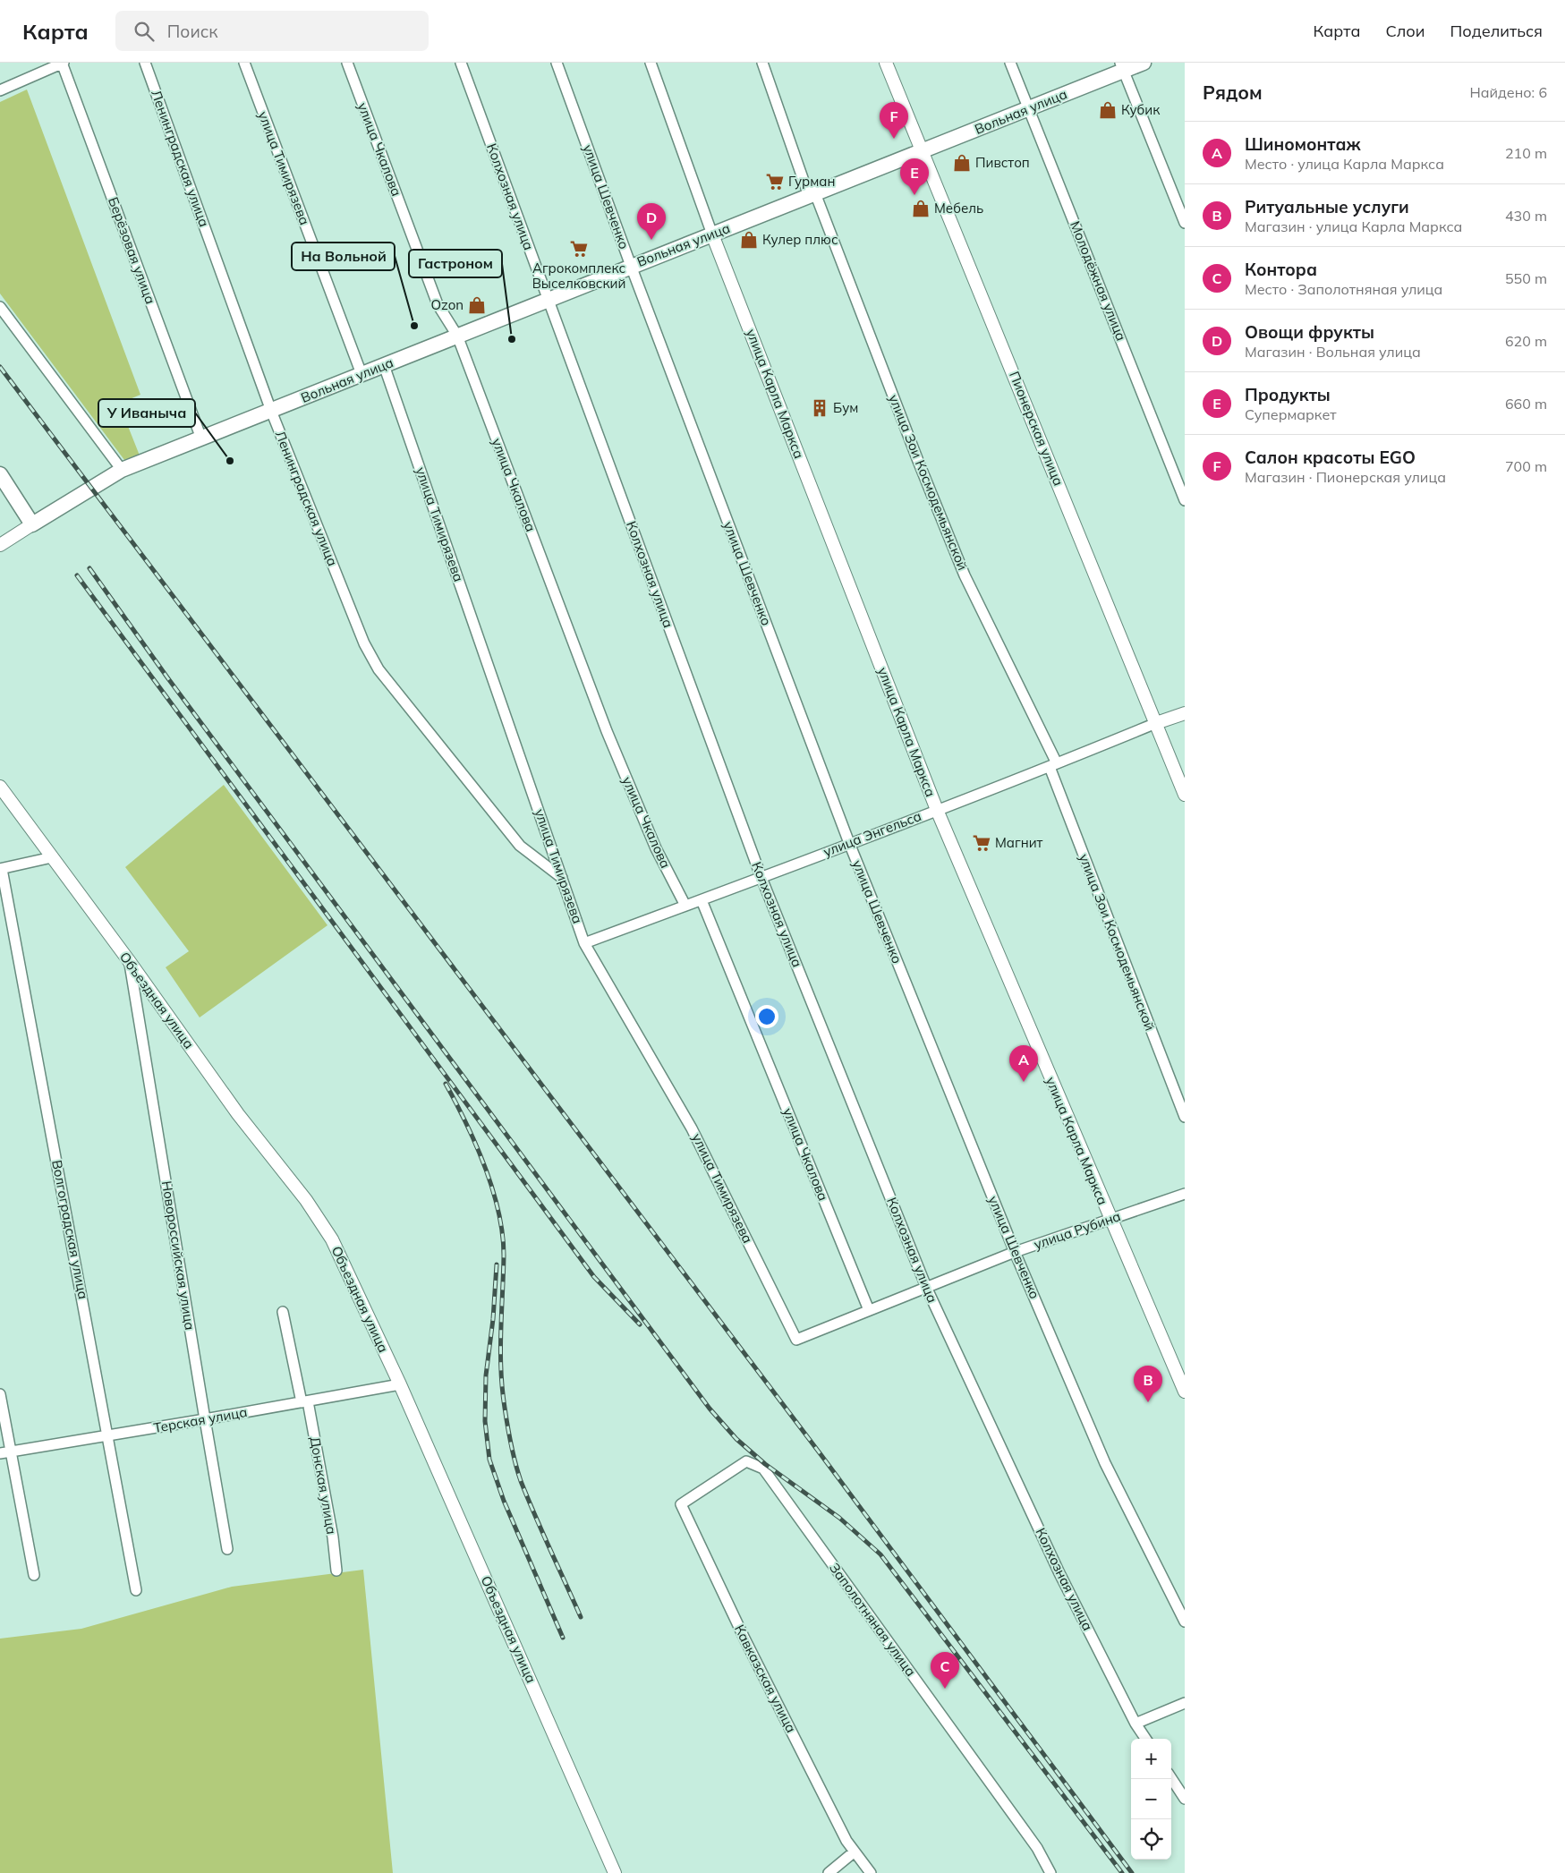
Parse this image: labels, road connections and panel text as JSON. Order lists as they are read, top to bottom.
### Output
{
  "streets": {
    "main road": ["Вольная улица"],
    "street": [
      "улица Чкалова",
      "Ленинградская улица",
      "улица Тимирязева",
      "Колхозная улица",
      "улица Шевченко",
      "Берёзовая улица",
      "Молодёжная улица",
      "улица Карла Маркса",
      "Пионерская улица",
      "улица Зои Космодемьянской",
      "улица Энгельса",
      "Объездная улица",
      "Волгоградская улица",
      "улица Рубина",
      "Новороссийская улица",
      "Терская улица",
      "Донская улица",
      "Заполотняная улица",
      "Кавказская улица"
    ]
  },
  "crossings": [
    ["Вольная улица", "улица Чкалова"],
    ["Вольная улица", "Ленинградская улица"],
    ["Вольная улица", "улица Тимирязева"],
    ["Вольная улица", "Колхозная улица"],
    ["Вольная улица", "улица Шевченко"],
    ["Вольная улица", "Берёзовая улица"],
    ["Вольная улица", "Молодёжная улица"],
    ["Вольная улица", "улица Карла Маркса"],
    ["Вольная улица", "Пионерская улица"],
    ["Вольная улица", "улица Зои Космодемьянской"],
    ["улица Чкалова", "улица Энгельса"],
    ["улица Чкалова", "улица Рубина"],
    ["Ленинградская улица", "улица Тимирязева"],
    ["улица Тимирязева", "улица Энгельса"],
    ["улица Тимирязева", "улица Рубина"],
    ["Колхозная улица", "улица Энгельса"],
    ["Колхозная улица", "улица Рубина"],
    ["улица Шевченко", "улица Энгельса"],
    ["улица Шевченко", "улица Рубина"],
    ["улица Карла Маркса", "улица Энгельса"],
    ["улица Карла Маркса", "улица Рубина"],
    ["Пионерская улица", "улица Энгельса"],
    ["улица Зои Космодемьянской", "улица Энгельса"],
    ["Объездная улица", "Новороссийская улица"],
    ["Объездная улица", "Терская улица"],
    ["Волгоградская улица", "Терская улица"],
    ["Новороссийская улица", "Терская улица"],
    ["Терская улица", "Донская улица"],
    ["Заполотняная улица", "Кавказская улица"]
  ],
  "places": {
    "shop": [
      "Кубик",
      "Пивстоп",
      "Мебель",
      "Кулер плюс",
      "Ozon"
    ],
    "supermarket": ["Гурман", "Агрокомплекс Выселковский", "Магнит"],
    "other": ["На Вольной", "Гастроном", "У Иваныча"],
    "building": ["Бум"]
  },
  "page": {
    "header": "Карта",
    "search": "Поиск",
    "nav": ["Карта", "Слои", "Поделиться"],
    "heading": ["Рядом", "Найдено: 6"],
    "pins": [
      "F",
      "E",
      "D",
      "A",
      "B",
      "C"
    ],
    "list": [
      {
        "mark": "A",
        "name": "Шиномонтаж",
        "note": "Место · улица Карла Маркса",
        "value": "210 m"
      },
      {
        "mark": "B",
        "name": "Ритуальные услуги",
        "note": "Магазин · улица Карла Маркса",
        "value": "430 m"
      },
      {
        "mark": "C",
        "name": "Контора",
        "note": "Место · Заполотняная улица",
        "value": "550 m"
      },
      {
        "mark": "D",
        "name": "Овощи фрукты",
        "note": "Магазин · Вольная улица",
        "value": "620 m"
      },
      {
        "mark": "E",
        "name": "Продукты",
        "note": "Супермаркет",
        "value": "660 m"
      },
      {
        "mark": "F",
        "name": "Салон красоты EGO",
        "note": "Магазин · Пионерская улица",
        "value": "700 m"
      }
    ],
    "map_buttons": ["+", "−"]
  }
}
